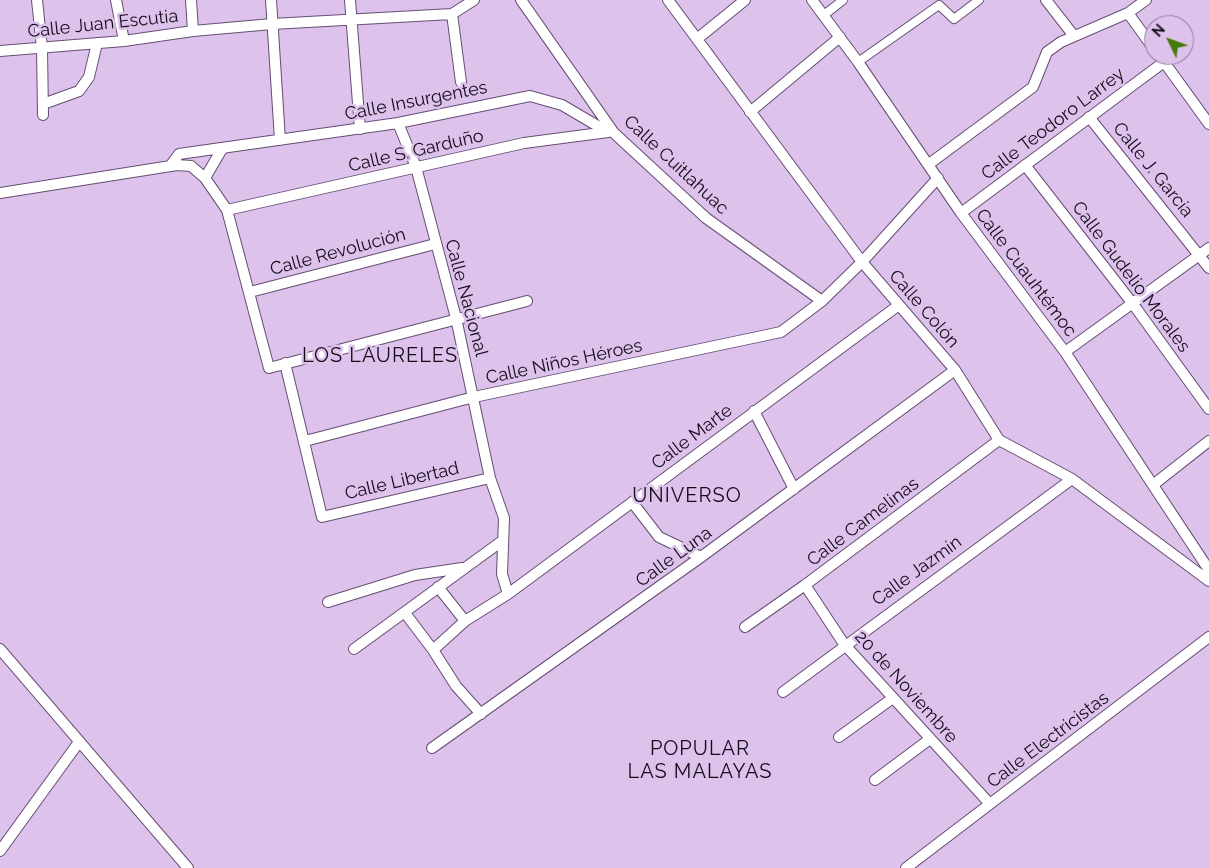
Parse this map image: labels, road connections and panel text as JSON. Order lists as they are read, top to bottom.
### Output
{
  "streets": {
    "street": [
      "Calle Juan Escutia",
      "Calle Insurgentes",
      "Calle Teodoro Larrey",
      "Calle S. Garduño",
      "Calle Cuitlahuac",
      "Calle J. García",
      "Calle Revolución",
      "Calle Cuauhtémoc",
      "Calle Gudelio Morales",
      "Calle Nacional",
      "Calle Colón",
      "Calle Niños Héroes",
      "Calle Marte",
      "Calle Libertad",
      "Calle Camelinas",
      "Calle Luna",
      "Calle Jazmín",
      "20 de Noviembre",
      "Calle Electricistas"
    ]
  },
  "crossings": [
    ["Calle Insurgentes", "Calle S. Garduño"],
    ["Calle Insurgentes", "Calle Cuitlahuac"],
    ["Calle Insurgentes", "Calle Nacional"],
    ["Calle Teodoro Larrey", "Calle J. García"],
    ["Calle Teodoro Larrey", "Calle Cuauhtémoc"],
    ["Calle Teodoro Larrey", "Calle Gudelio Morales"],
    ["Calle S. Garduño", "Calle Cuitlahuac"],
    ["Calle S. Garduño", "Calle Nacional"],
    ["Calle Cuitlahuac", "Calle Niños Héroes"],
    ["Calle Revolución", "Calle Nacional"],
    ["Calle Cuauhtémoc", "Calle Niños Héroes"],
    ["Calle Nacional", "Calle Niños Héroes"],
    ["Calle Nacional", "Calle Marte"],
    ["Calle Nacional", "Calle Libertad"],
    ["Calle Colón", "Calle Niños Héroes"],
    ["Calle Colón", "Calle Marte"],
    ["Calle Colón", "Calle Camelinas"],
    ["Calle Colón", "Calle Luna"],
    ["Calle Colón", "Calle Jazmín"],
    ["Calle Niños Héroes", "Calle Libertad"],
    ["Calle Camelinas", "20 de Noviembre"],
    ["Calle Jazmín", "20 de Noviembre"],
    ["20 de Noviembre", "Calle Electricistas"]
  ],
  "districts": ["LOS LAURELES", "UNIVERSO", "POPULAR LAS MALAYAS"],
  "north": "top left"
}
